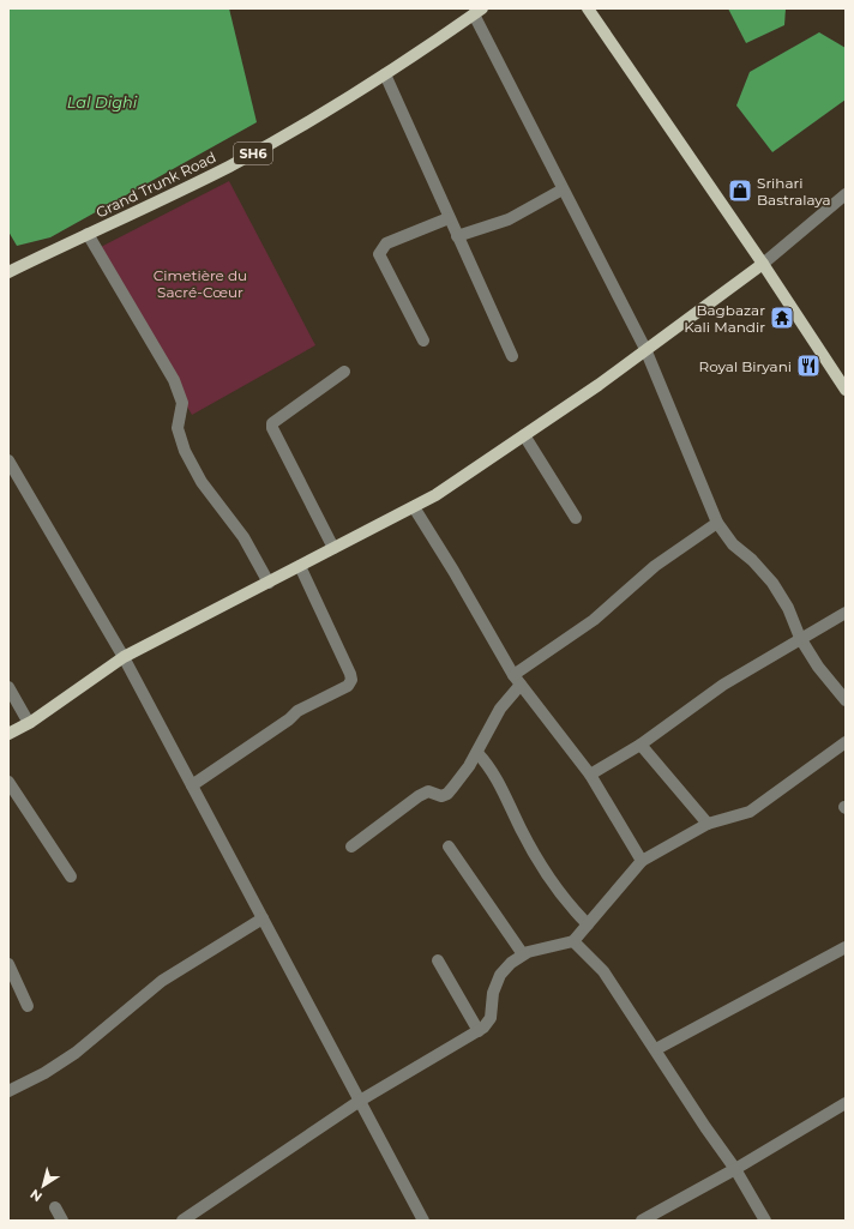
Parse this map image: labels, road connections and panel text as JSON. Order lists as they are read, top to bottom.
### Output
{
  "streets": {
    "main road": ["SH6", "Grand Trunk Road"]
  },
  "water": ["Lal Dighi"],
  "parks": ["Cimetière du Sacré-Cœur"],
  "places": {
    "shop": ["Srihari Bastralaya"],
    "temple": ["Bagbazar Kali Mandir"],
    "restaurant": ["Royal Biryani"]
  },
  "north": "bottom left"
}
